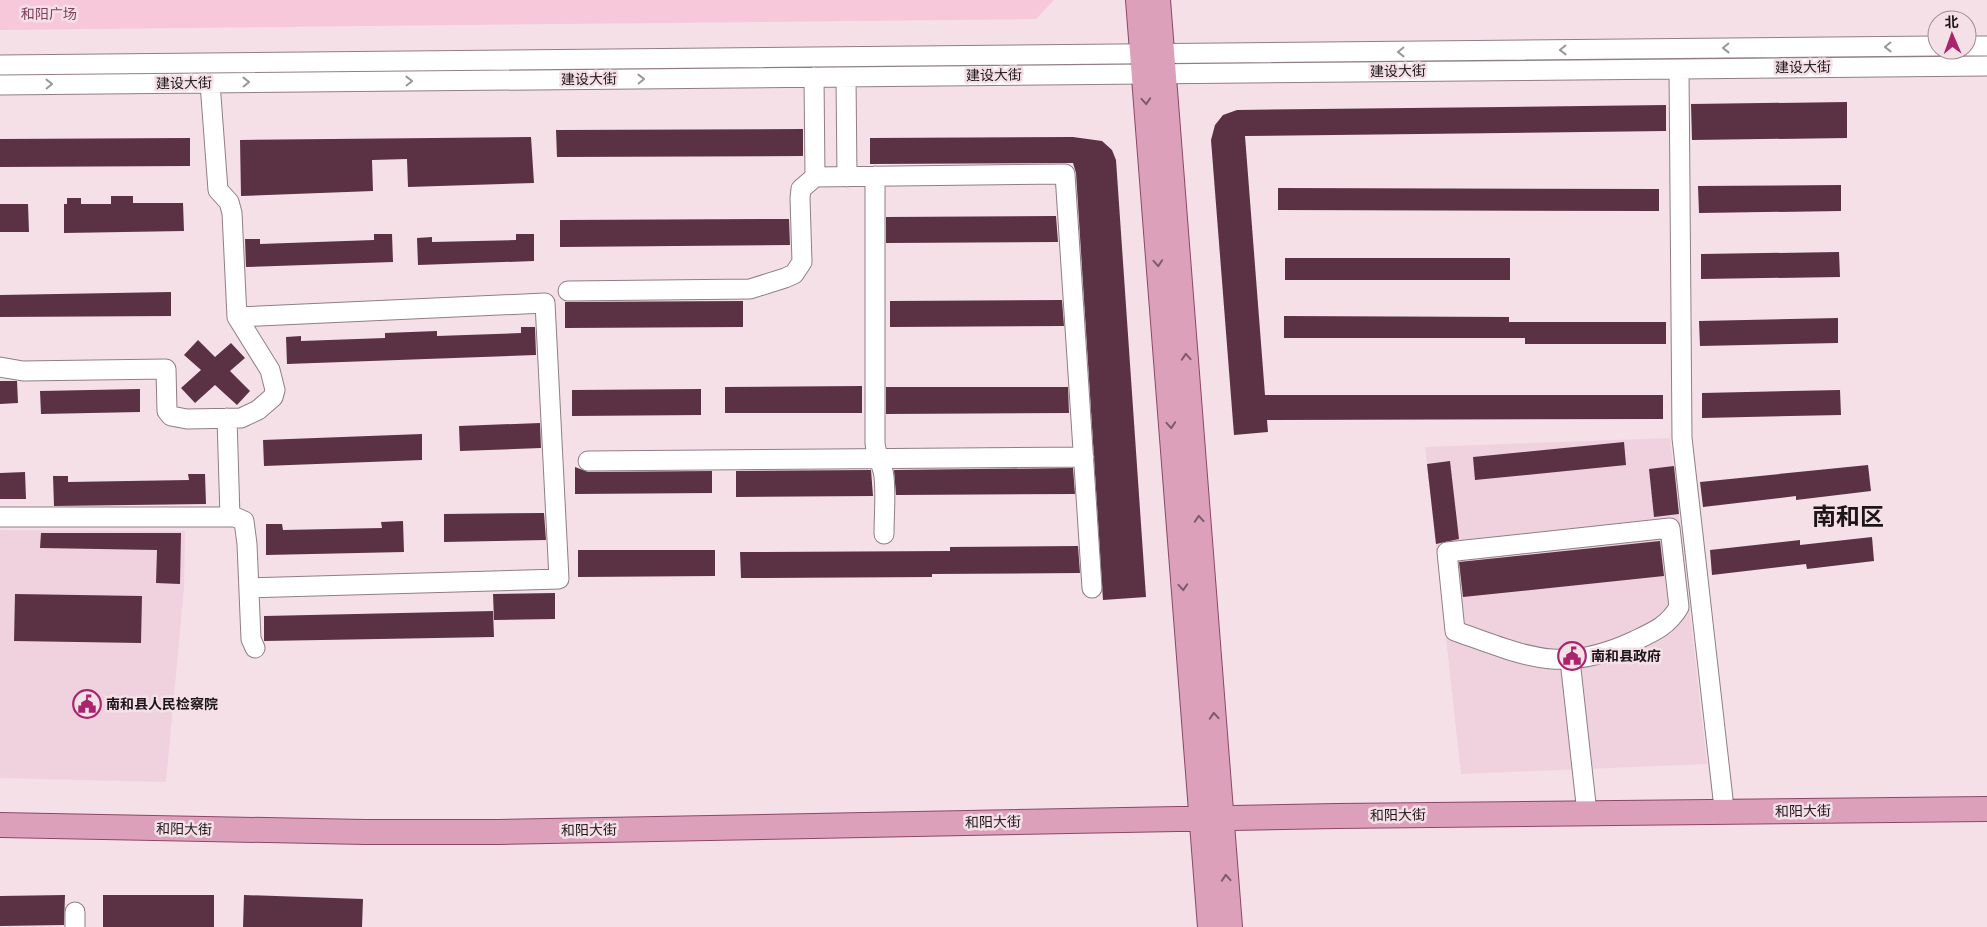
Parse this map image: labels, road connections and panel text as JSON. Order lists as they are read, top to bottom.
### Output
{
  "streets": {
    "main road": ["和阳大街"],
    "street": ["建设大街"]
  },
  "districts": ["南和区"],
  "parks": ["和阳广场"],
  "places": {
    "public building": ["南和县政府", "南和县人民检察院"]
  },
  "north": "top"
}
